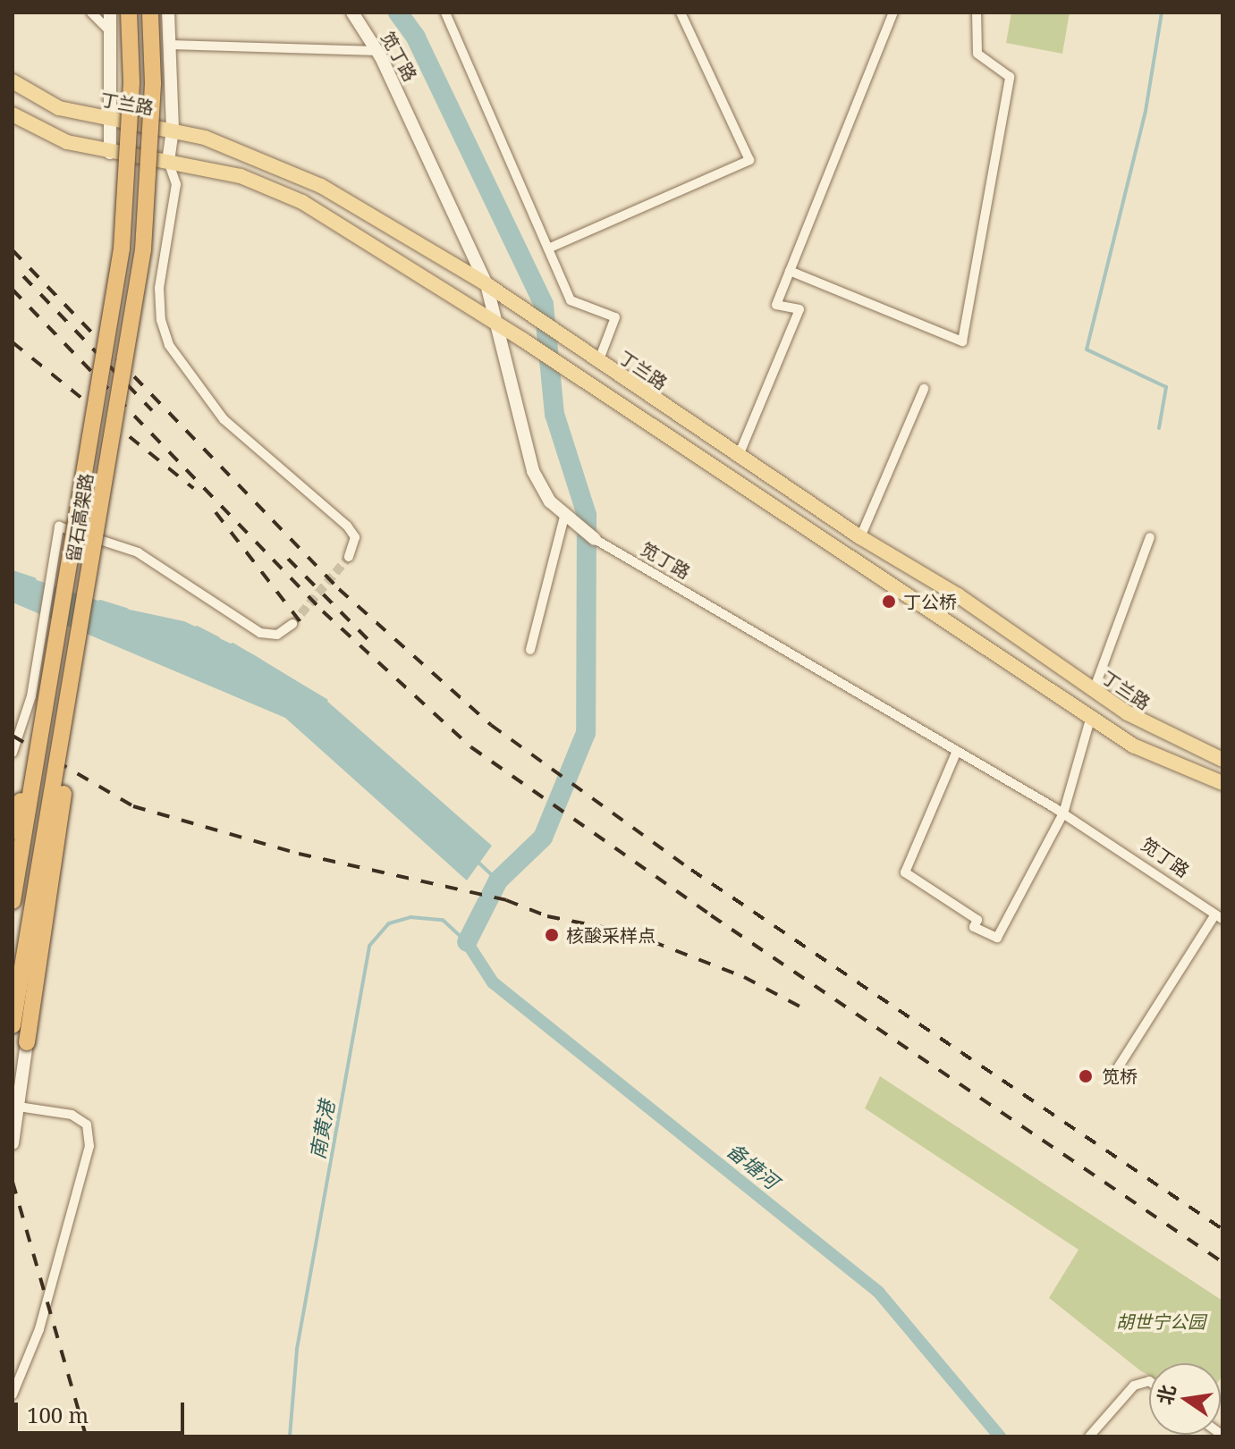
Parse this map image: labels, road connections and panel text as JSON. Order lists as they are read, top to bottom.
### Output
{
  "streets": {
    "highway": ["留石高架路"],
    "main road": ["丁兰路"],
    "street": ["笕丁路"]
  },
  "crossings": [
    ["笕丁路", "丁兰路"]
  ],
  "water": ["南黄港", "备塘河"],
  "parks": ["胡世宁公园"],
  "places": ["丁公桥", "核酸采样点", "笕桥"],
  "scale_bar": "100 m",
  "north": "left"
}
